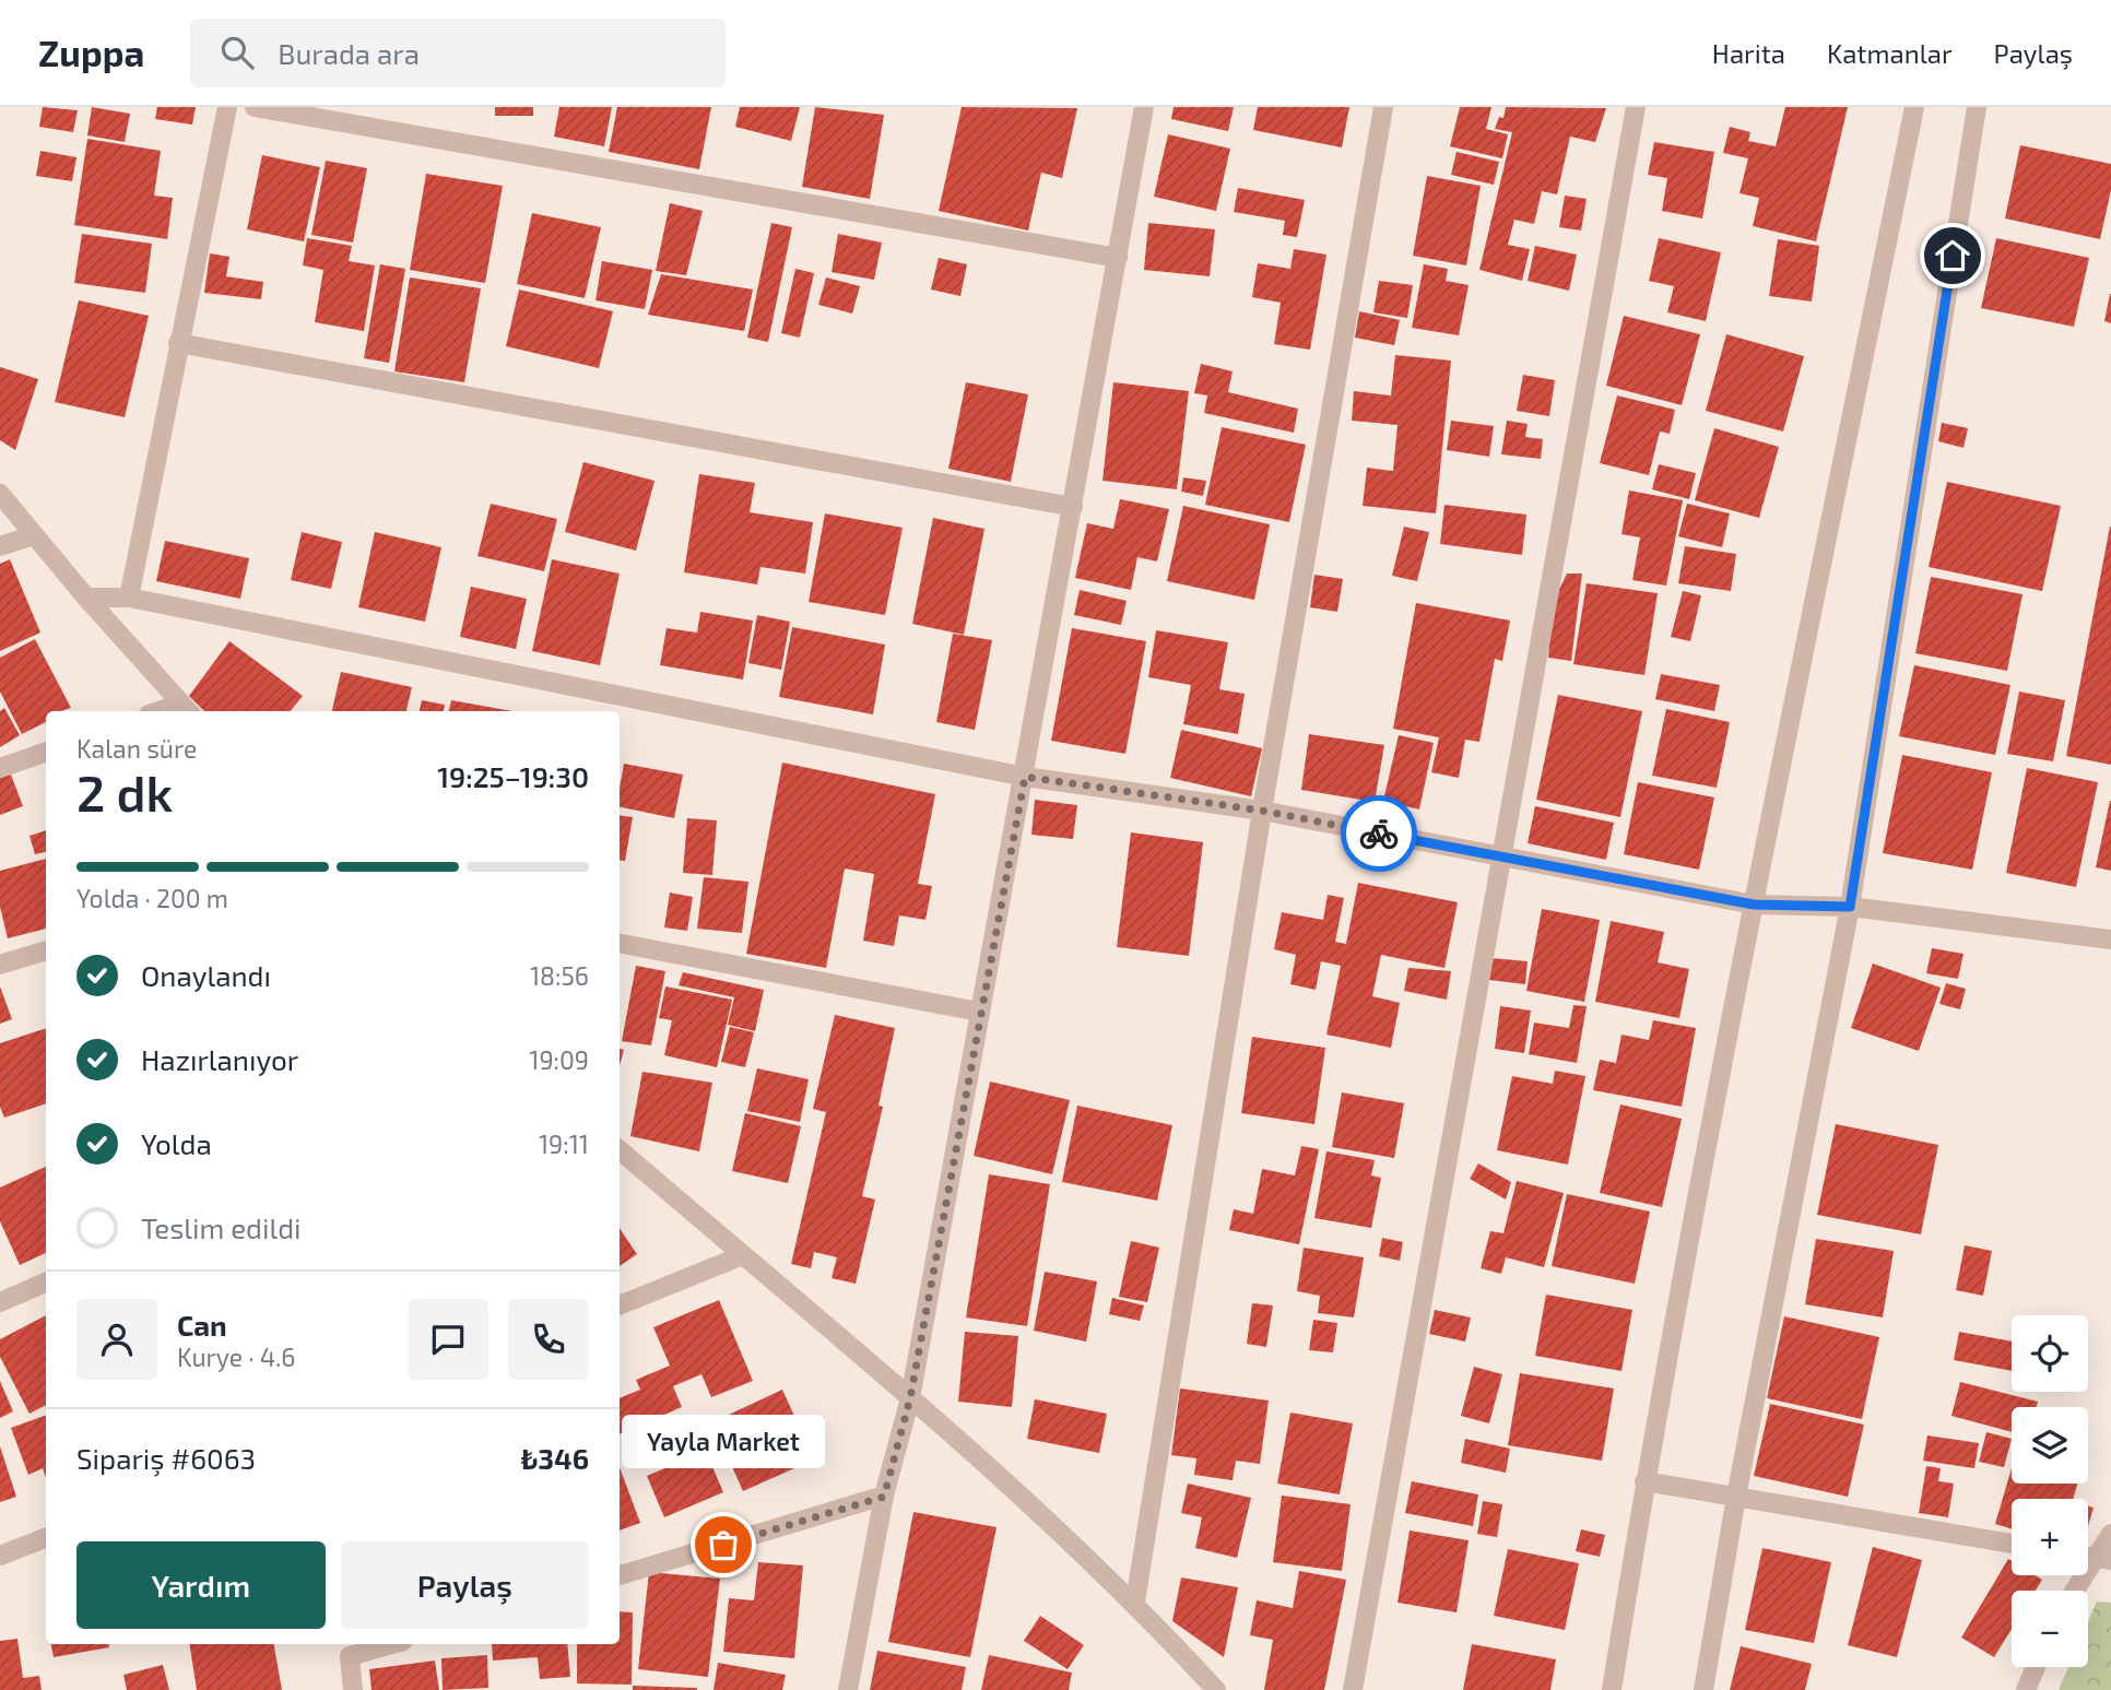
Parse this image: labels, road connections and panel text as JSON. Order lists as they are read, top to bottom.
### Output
{
  "places": ["Yayla Market"],
  "page": {
    "header": "Zuppa",
    "search": "Burada ara",
    "nav": ["Harita", "Katmanlar", "Paylaş"],
    "heading": ["2 dk", "Kalan süre", "19:25–19:30"],
    "panel": [
      "Can",
      "Kurye · 4.6",
      "Sipariş #6063",
      "₺346"
    ],
    "bar": "Yolda · 200 m",
    "list": [
      ["Onaylandı", "18:56"],
      ["Hazırlanıyor", "19:09"],
      ["Yolda", "19:11"],
      "Teslim edildi"
    ],
    "map_buttons": ["+", "−"],
    "bubble": "Yayla Market",
    "buttons": ["Yardım", "Paylaş"]
  }
}
